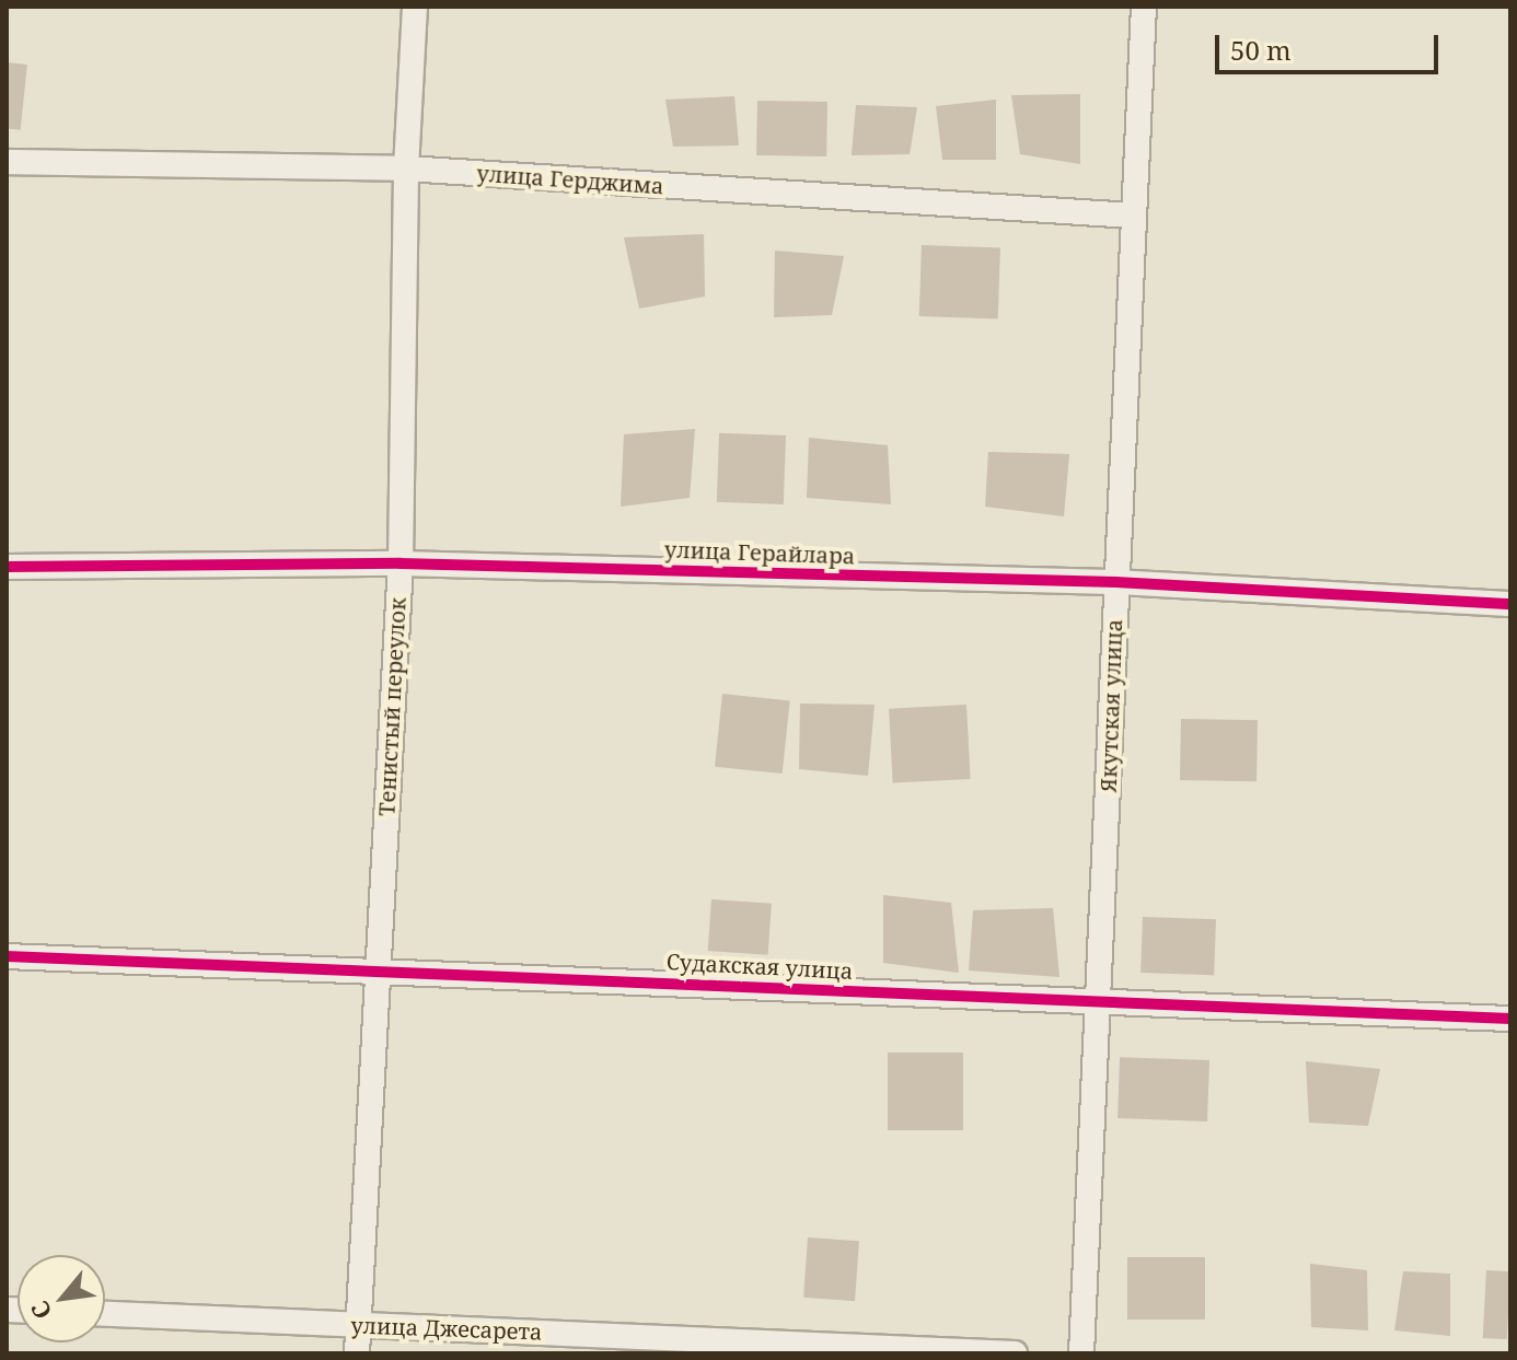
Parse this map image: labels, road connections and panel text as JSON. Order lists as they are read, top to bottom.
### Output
{
  "streets": {
    "street": [
      "улица Герджима",
      "улица Герайлара",
      "Якутская улица",
      "Тенистый переулок",
      "Судакская улица",
      "улица Джесарета"
    ]
  },
  "crossings": [
    ["улица Герджима", "Якутская улица"],
    ["улица Герджима", "Тенистый переулок"],
    ["улица Герайлара", "Якутская улица"],
    ["улица Герайлара", "Тенистый переулок"],
    ["Якутская улица", "Судакская улица"],
    ["Тенистый переулок", "Судакская улица"],
    ["Тенистый переулок", "улица Джесарета"]
  ],
  "scale_bar": "50 m",
  "north": "bottom left"
}
